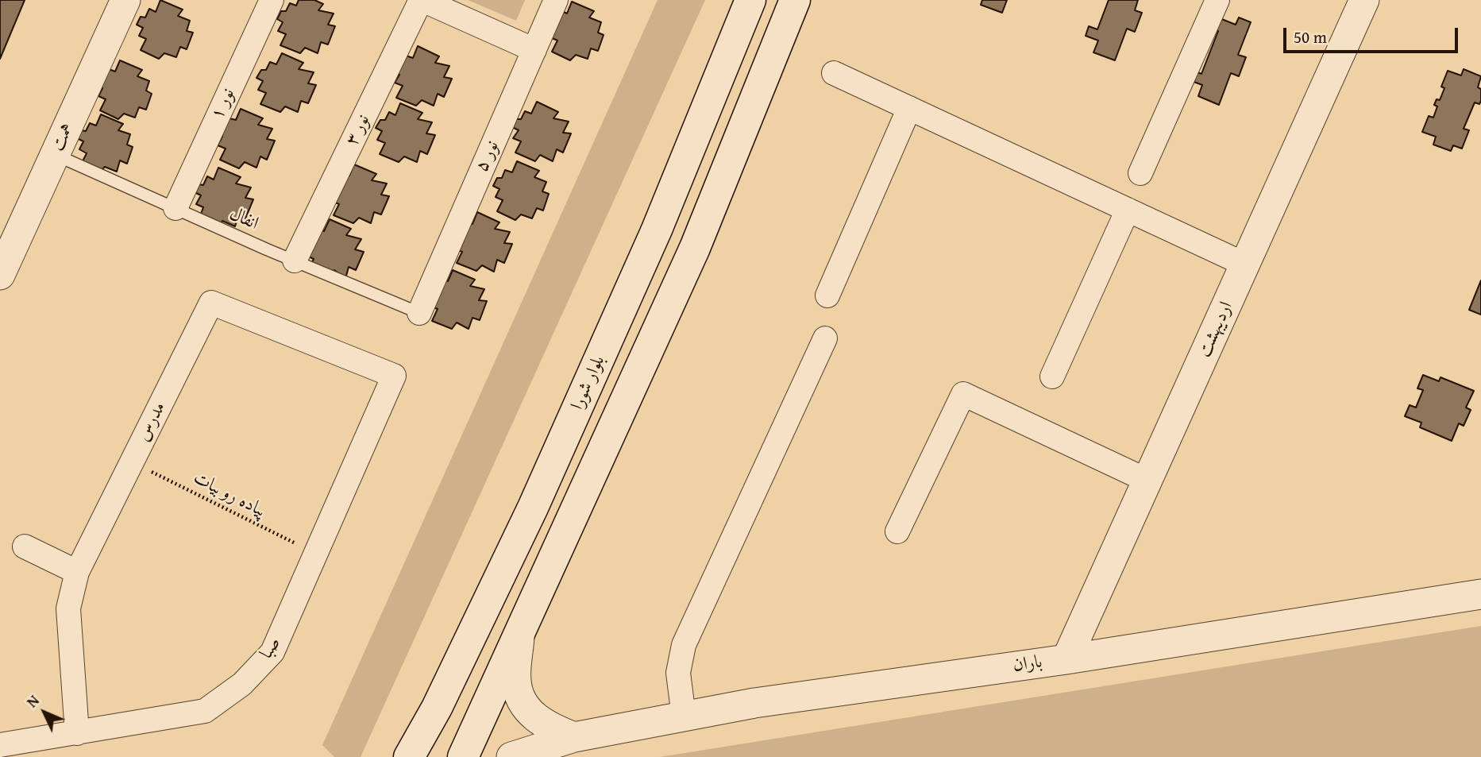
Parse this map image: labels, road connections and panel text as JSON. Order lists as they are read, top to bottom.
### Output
{
  "streets": {
    "main road": ["بلوار شورا"],
    "street": [
      "نور ۱",
      "نور ۳",
      "همت",
      "نور ۵",
      "اردیبهشت",
      "مدرس",
      "صبا",
      "باران"
    ],
    "lane": ["انفال"],
    "path": ["پیاده رو بیات"]
  },
  "crossings": [
    ["نور ۱", "انفال"],
    ["نور ۳", "انفال"],
    ["همت", "انفال"],
    ["نور ۵", "انفال"],
    ["اردیبهشت", "باران"],
    ["مدرس", "پیاده رو بیات"],
    ["مدرس", "صبا"],
    ["پیاده رو بیات", "صبا"]
  ],
  "scale_bar": "50 m",
  "north": "top left"
}
